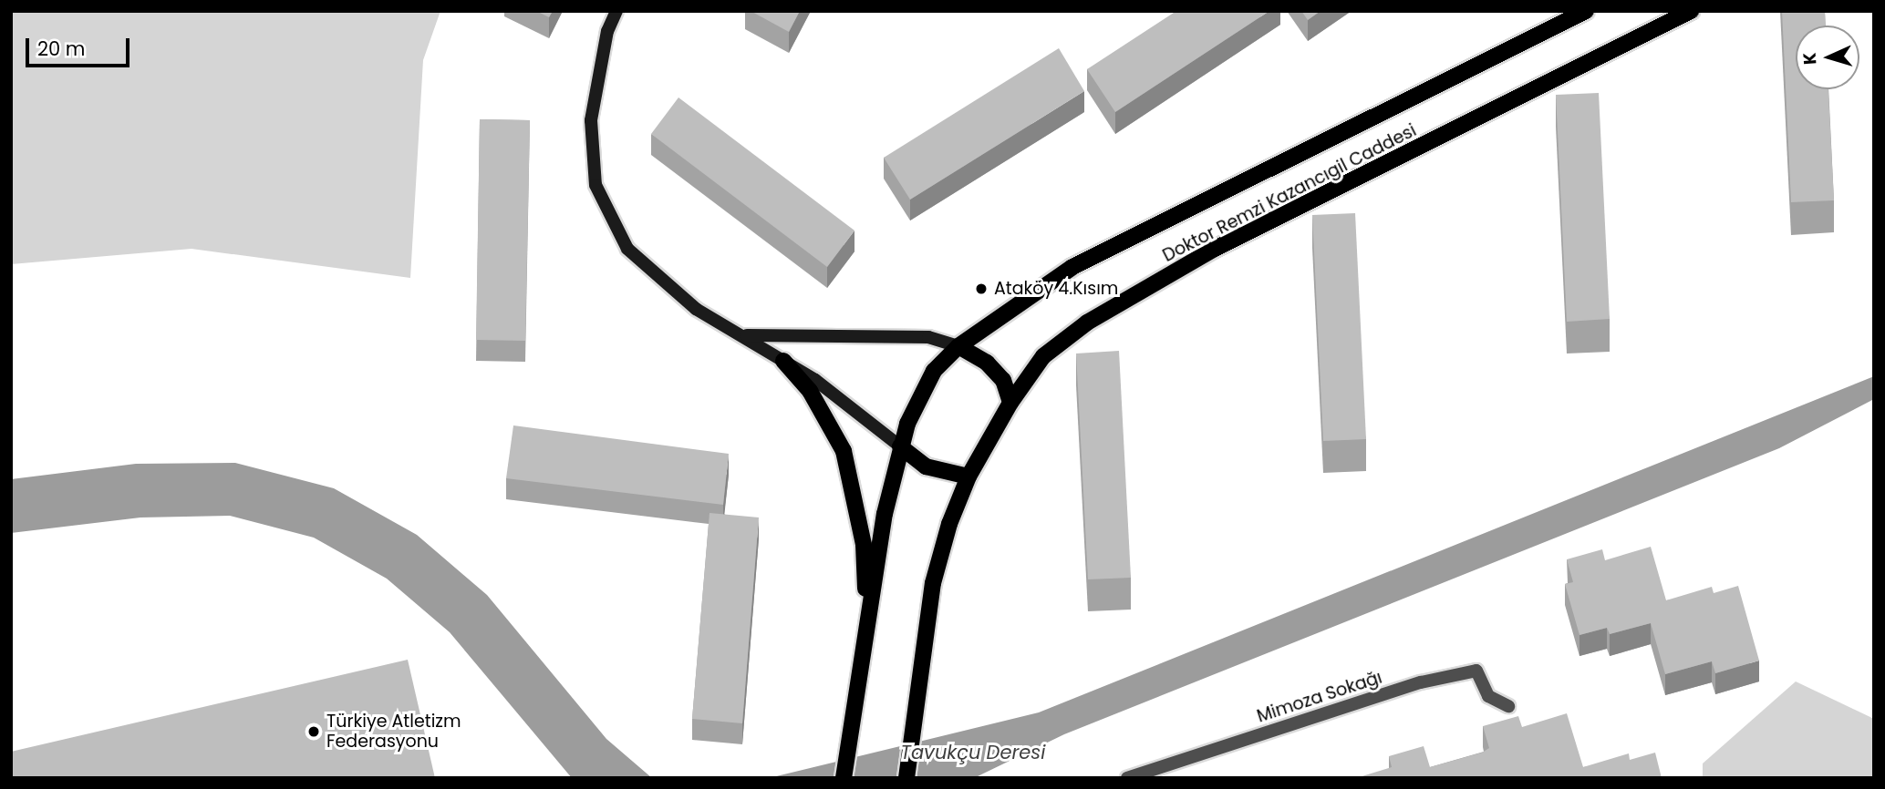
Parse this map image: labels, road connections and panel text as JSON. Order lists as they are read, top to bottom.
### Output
{
  "streets": {
    "main road": ["Doktor Remzi Kazancıgil Caddesi"],
    "street": ["Mimoza Sokağı"]
  },
  "water": ["Tavukçu Deresi"],
  "places": ["Ataköy 4.Kısım", "Türkiye Atletizm Federasyonu"],
  "scale_bar": "20 m",
  "north": "left"
}
